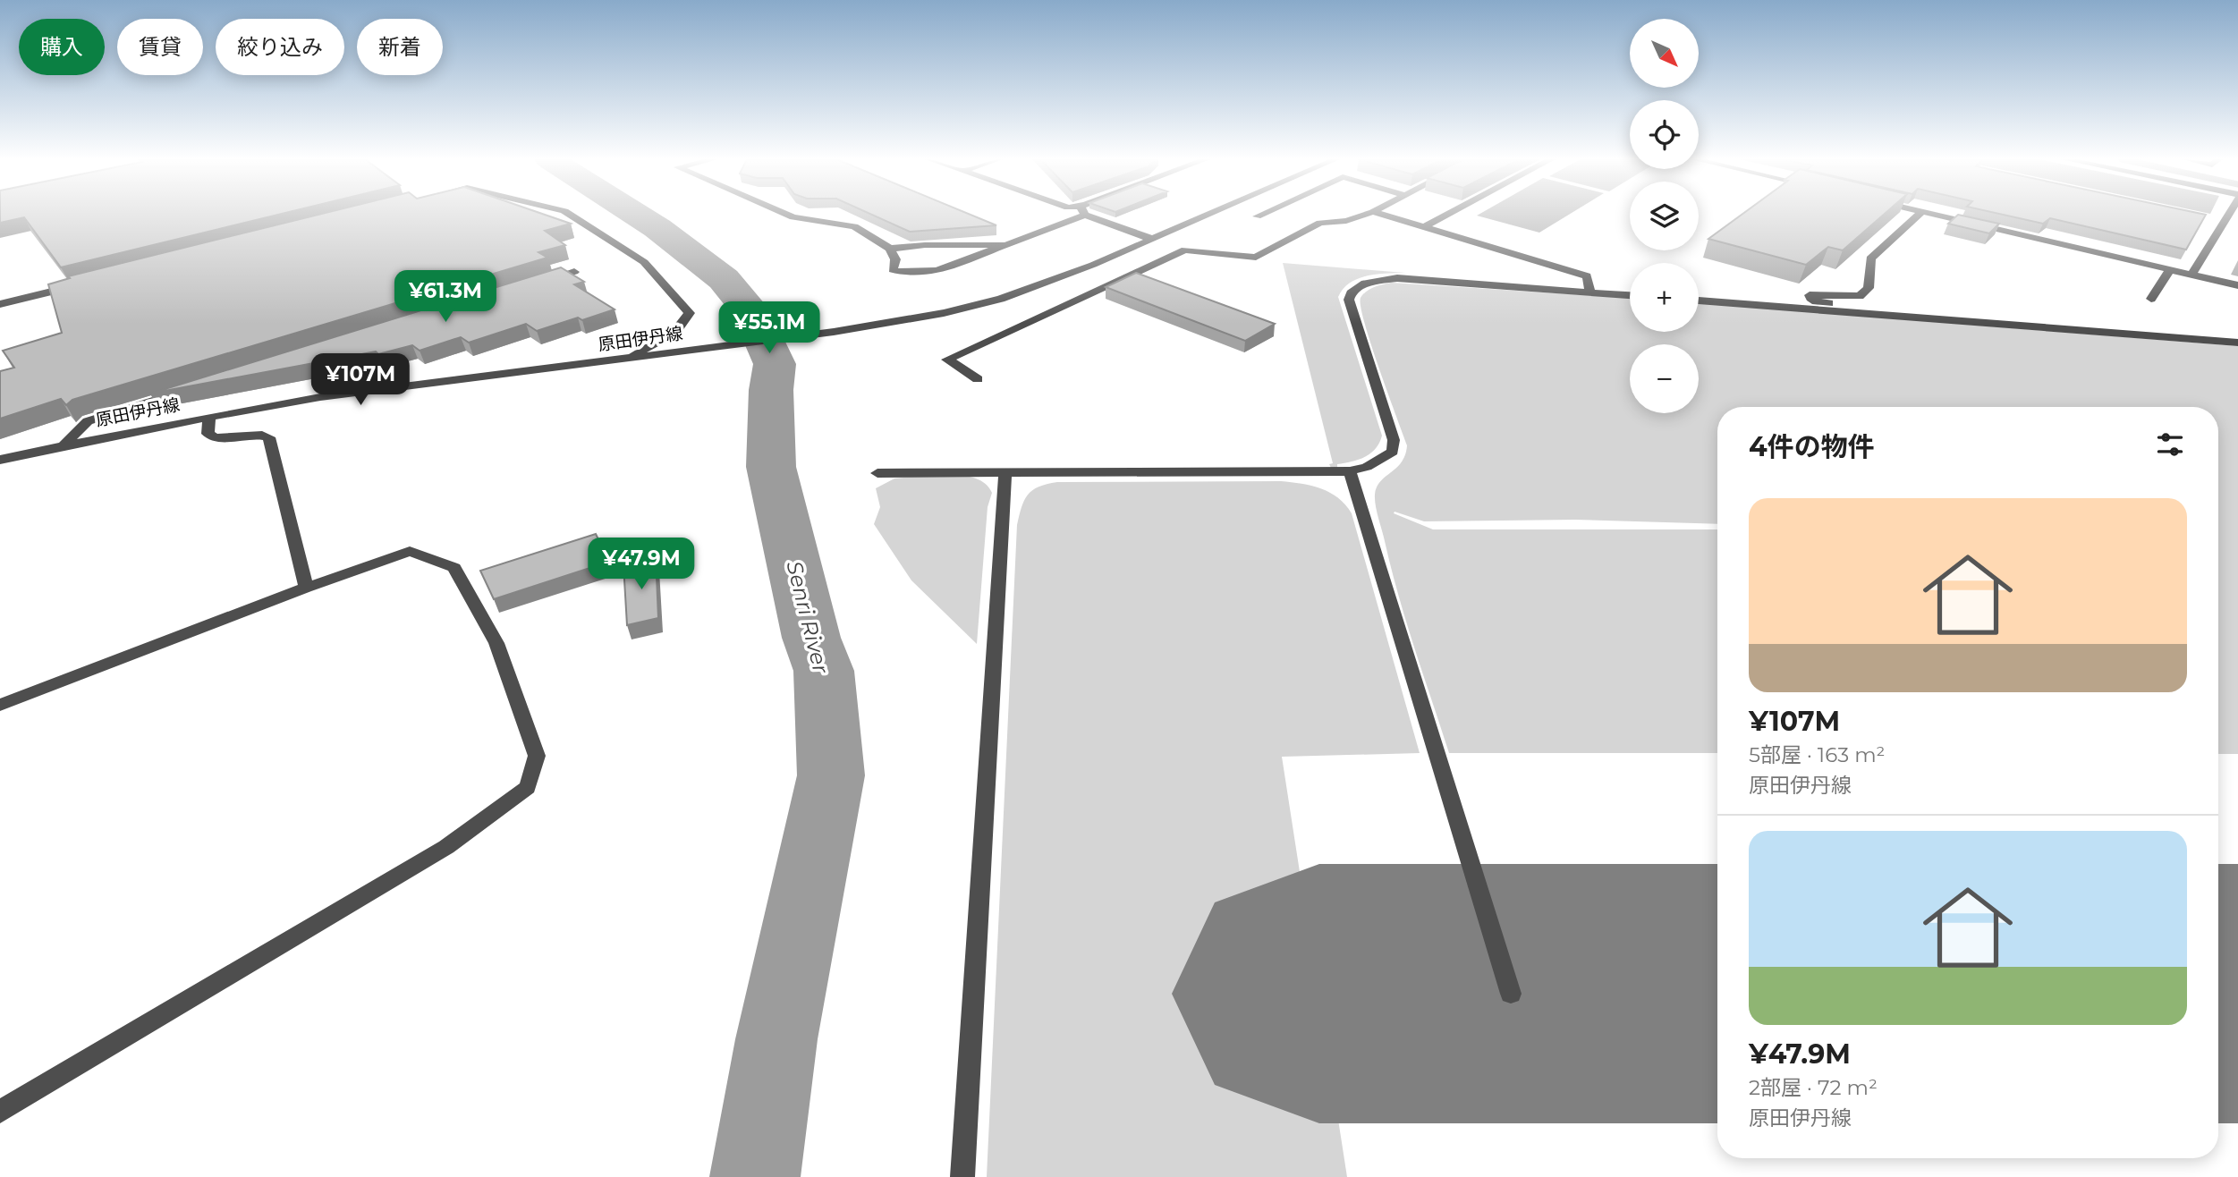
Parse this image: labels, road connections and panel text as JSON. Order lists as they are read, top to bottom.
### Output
{
  "streets": {
    "street": ["原田伊丹線"]
  },
  "water": ["Senri River"],
  "north": "bottom right",
  "page": {
    "map_buttons": ["+", "−"],
    "chip": [
      "購入",
      "賃貸",
      "絞り込み",
      "新着"
    ],
    "price": [
      "¥61.3M",
      "¥55.1M",
      "¥107M",
      "¥47.9M"
    ],
    "heading": "4件の物件",
    "list": [
      {
        "name": "¥107M",
        "note": "5部屋 · 163 m² · 原田伊丹線"
      },
      {
        "name": "¥47.9M",
        "note": "2部屋 · 72 m² · 原田伊丹線"
      }
    ]
  }
}
